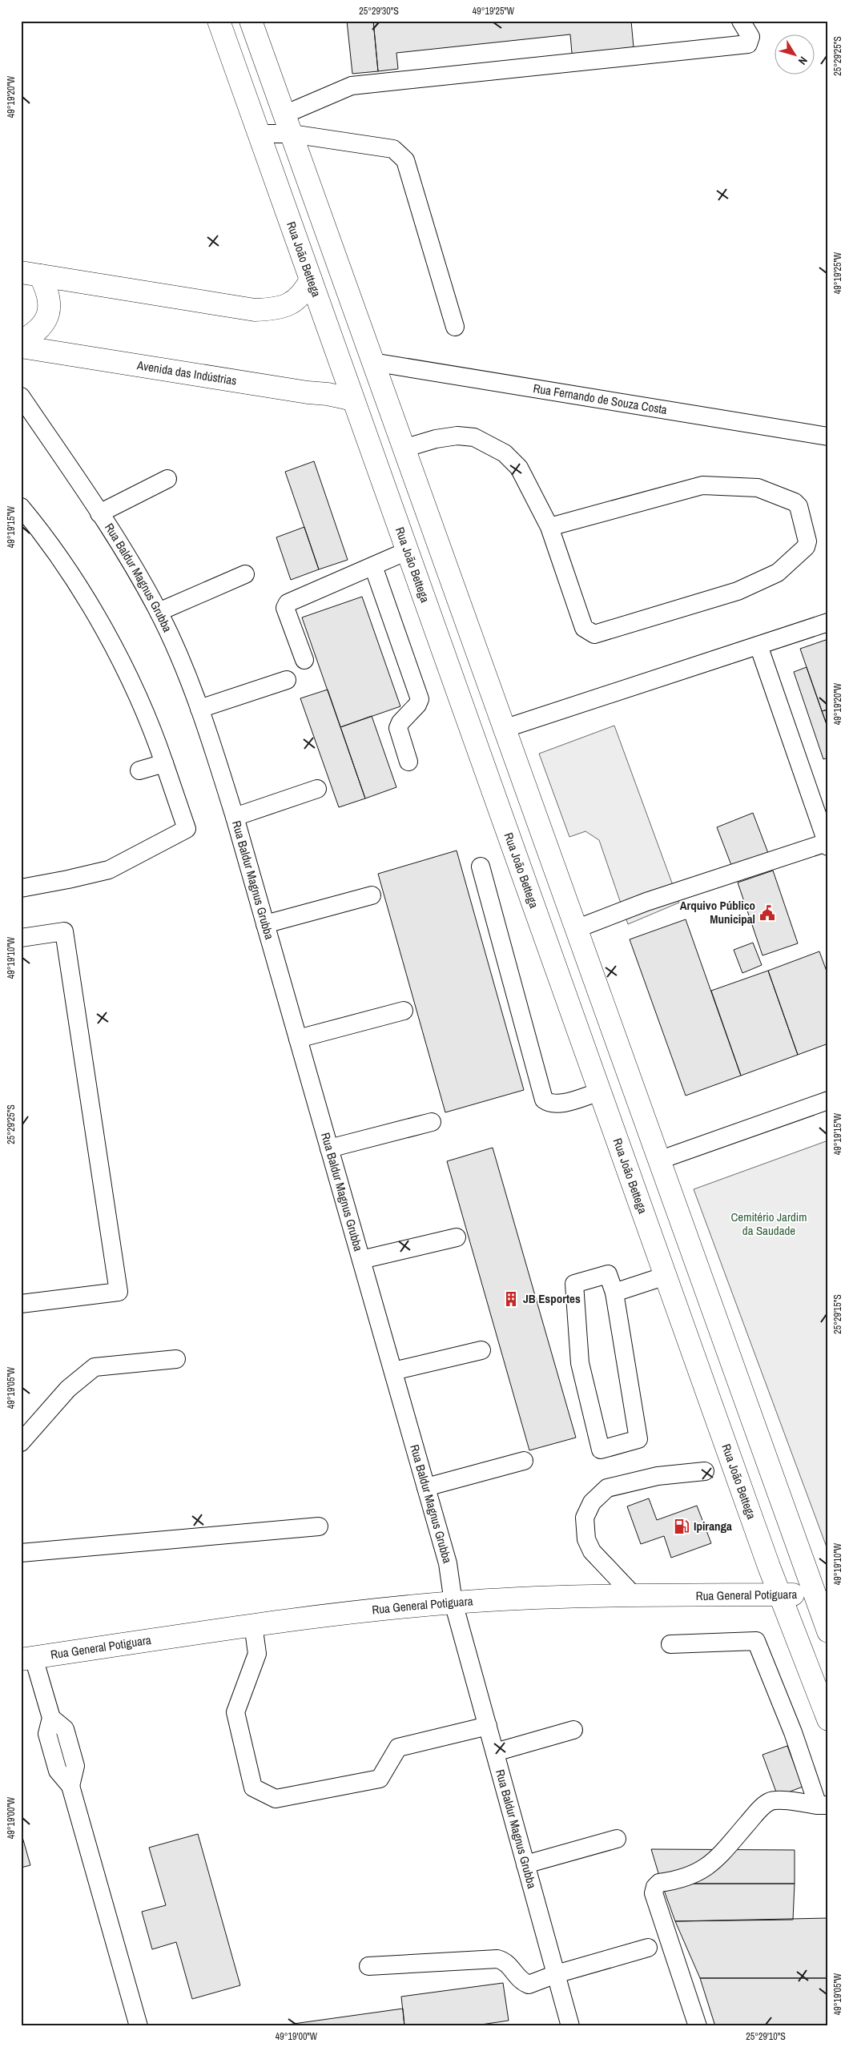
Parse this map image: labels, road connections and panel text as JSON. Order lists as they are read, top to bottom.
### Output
{
  "streets": {
    "main road": ["Rua João Bettega", "Avenida das Indústrias", "Rua General Potiguara"],
    "street": ["Rua Fernando de Souza Costa", "Rua Baldur Magnus Grubba"]
  },
  "crossings": [
    ["Rua João Bettega", "Avenida das Indústrias"],
    ["Rua João Bettega", "Rua General Potiguara"],
    ["Rua Baldur Magnus Grubba", "Rua General Potiguara"]
  ],
  "parks": ["Cemitério Jardim da Saudade"],
  "places": {
    "public building": ["Arquivo Público Municipal"],
    "building": ["JB Esportes"],
    "fuel station": ["Ipiranga"]
  },
  "north": "bottom right",
  "coordinates": [
    "25°29'30\"S",
    "49°19'25\"W",
    "25°29'25\"S",
    "49°19'20\"W",
    "49°19'15\"W",
    "49°19'10\"W",
    "25°29'15\"S",
    "49°19'05\"W",
    "49°19'00\"W",
    "25°29'10\"S"
  ]
}
